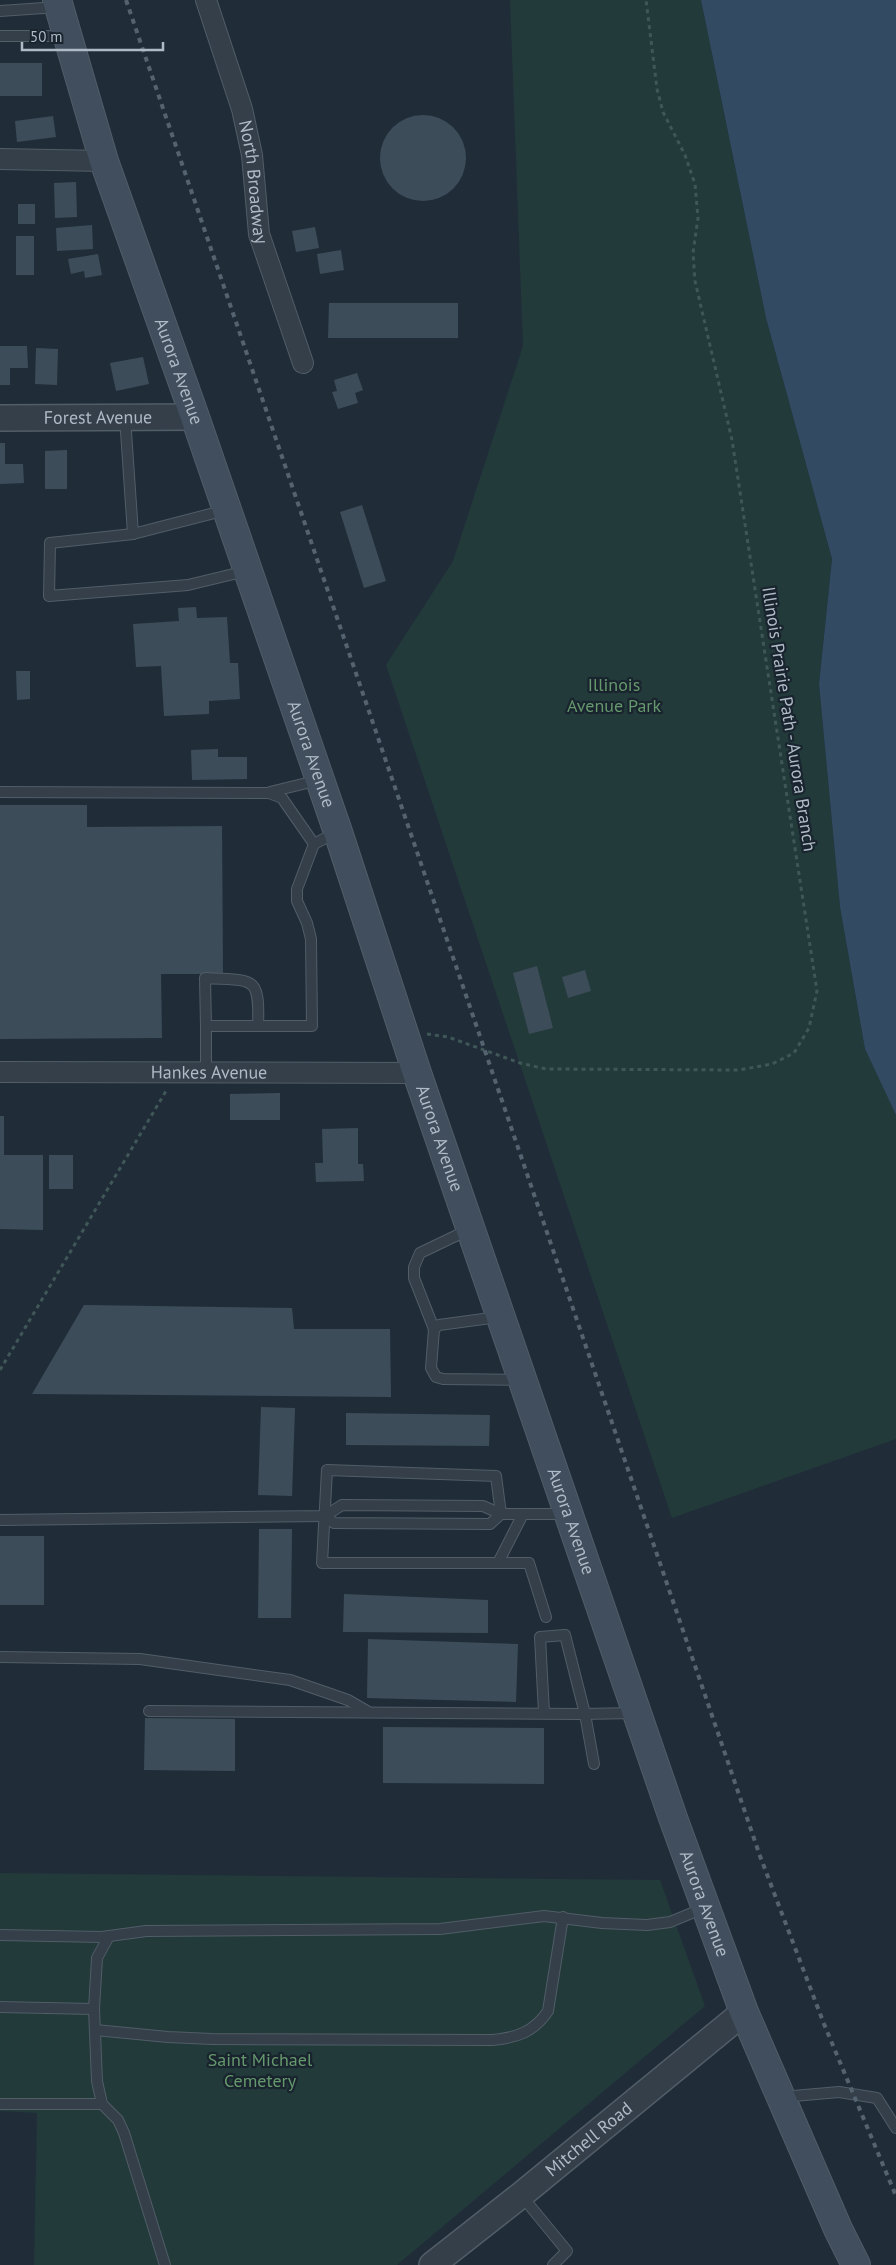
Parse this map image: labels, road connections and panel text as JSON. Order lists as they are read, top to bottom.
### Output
{
  "streets": {
    "main road": ["Aurora Avenue"],
    "street": [
      "North Broadway",
      "Forest Avenue",
      "Hankes Avenue",
      "Mitchell Road"
    ],
    "path": ["Illinois Prairie Path - Aurora Branch"]
  },
  "crossings": [
    ["Aurora Avenue", "Forest Avenue"],
    ["Aurora Avenue", "Illinois Prairie Path - Aurora Branch"],
    ["Aurora Avenue", "Hankes Avenue"],
    ["Aurora Avenue", "Mitchell Road"]
  ],
  "parks": ["Illinois Avenue Park", "Saint Michael Cemetery"],
  "scale_bar": "50 m"
}
